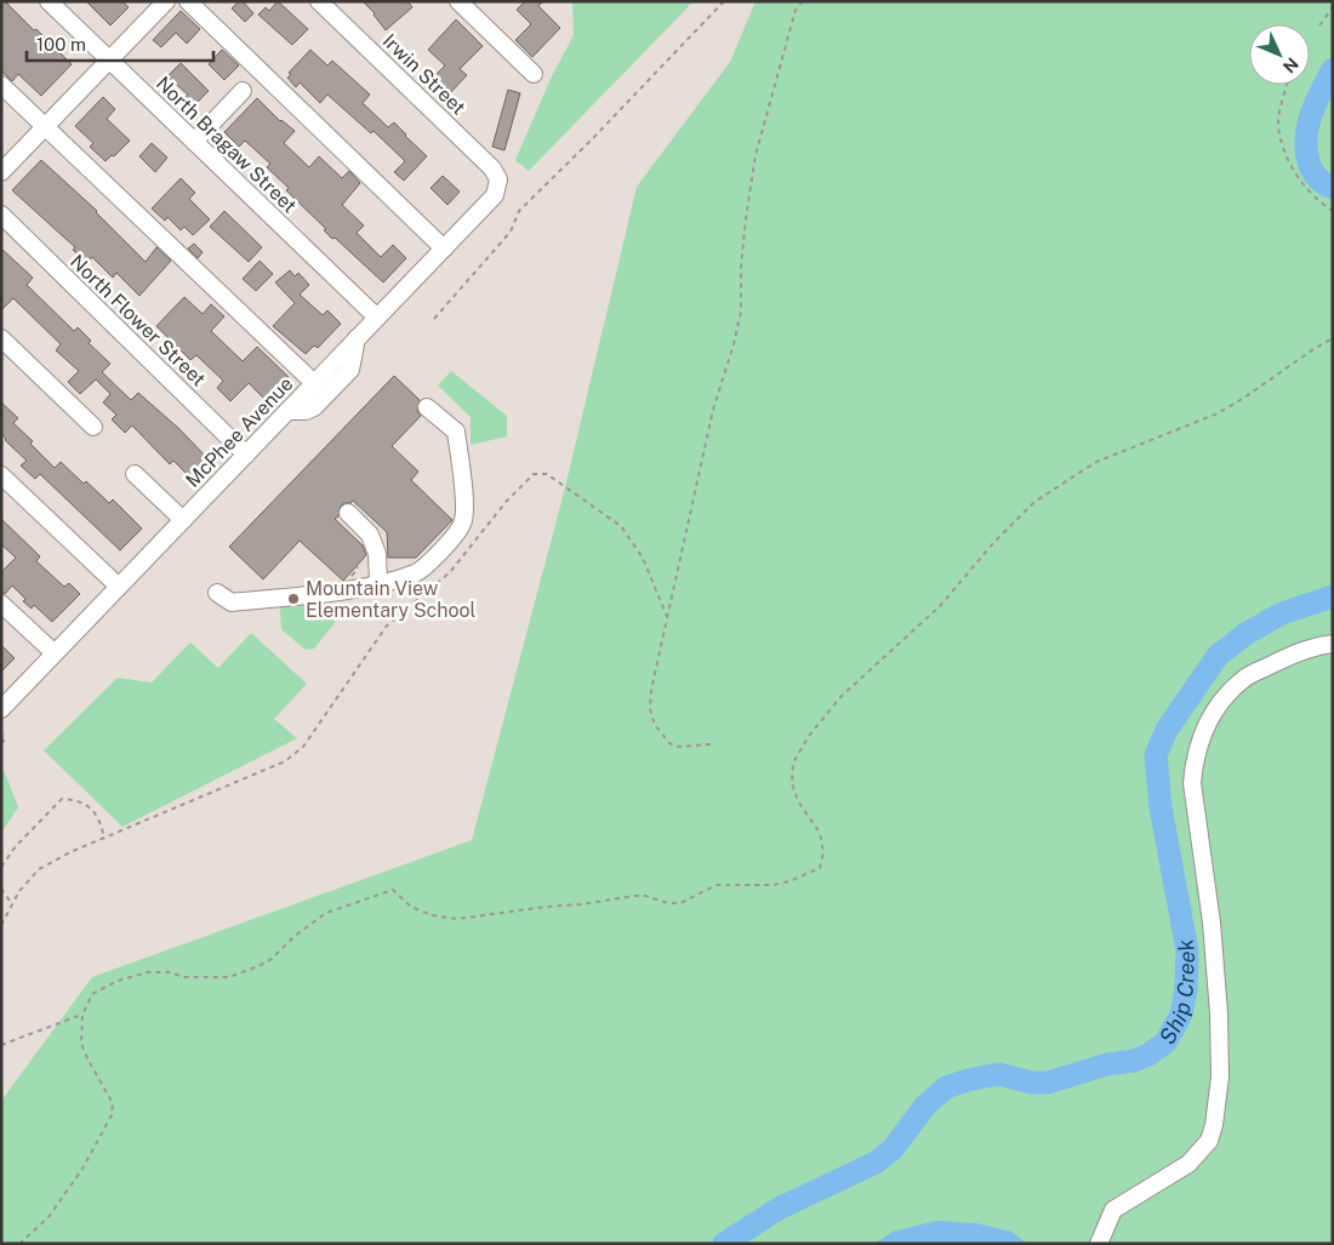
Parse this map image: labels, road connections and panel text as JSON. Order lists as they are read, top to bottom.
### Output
{
  "streets": {
    "street": [
      "Irwin Street",
      "North Bragaw Street",
      "North Flower Street",
      "McPhee Avenue"
    ]
  },
  "crossings": [
    ["Irwin Street", "McPhee Avenue"],
    ["North Bragaw Street", "McPhee Avenue"],
    ["North Flower Street", "McPhee Avenue"]
  ],
  "water": ["Ship Creek"],
  "places": ["Mountain View Elementary School"],
  "scale_bar": "100 m",
  "north": "bottom right"
}
